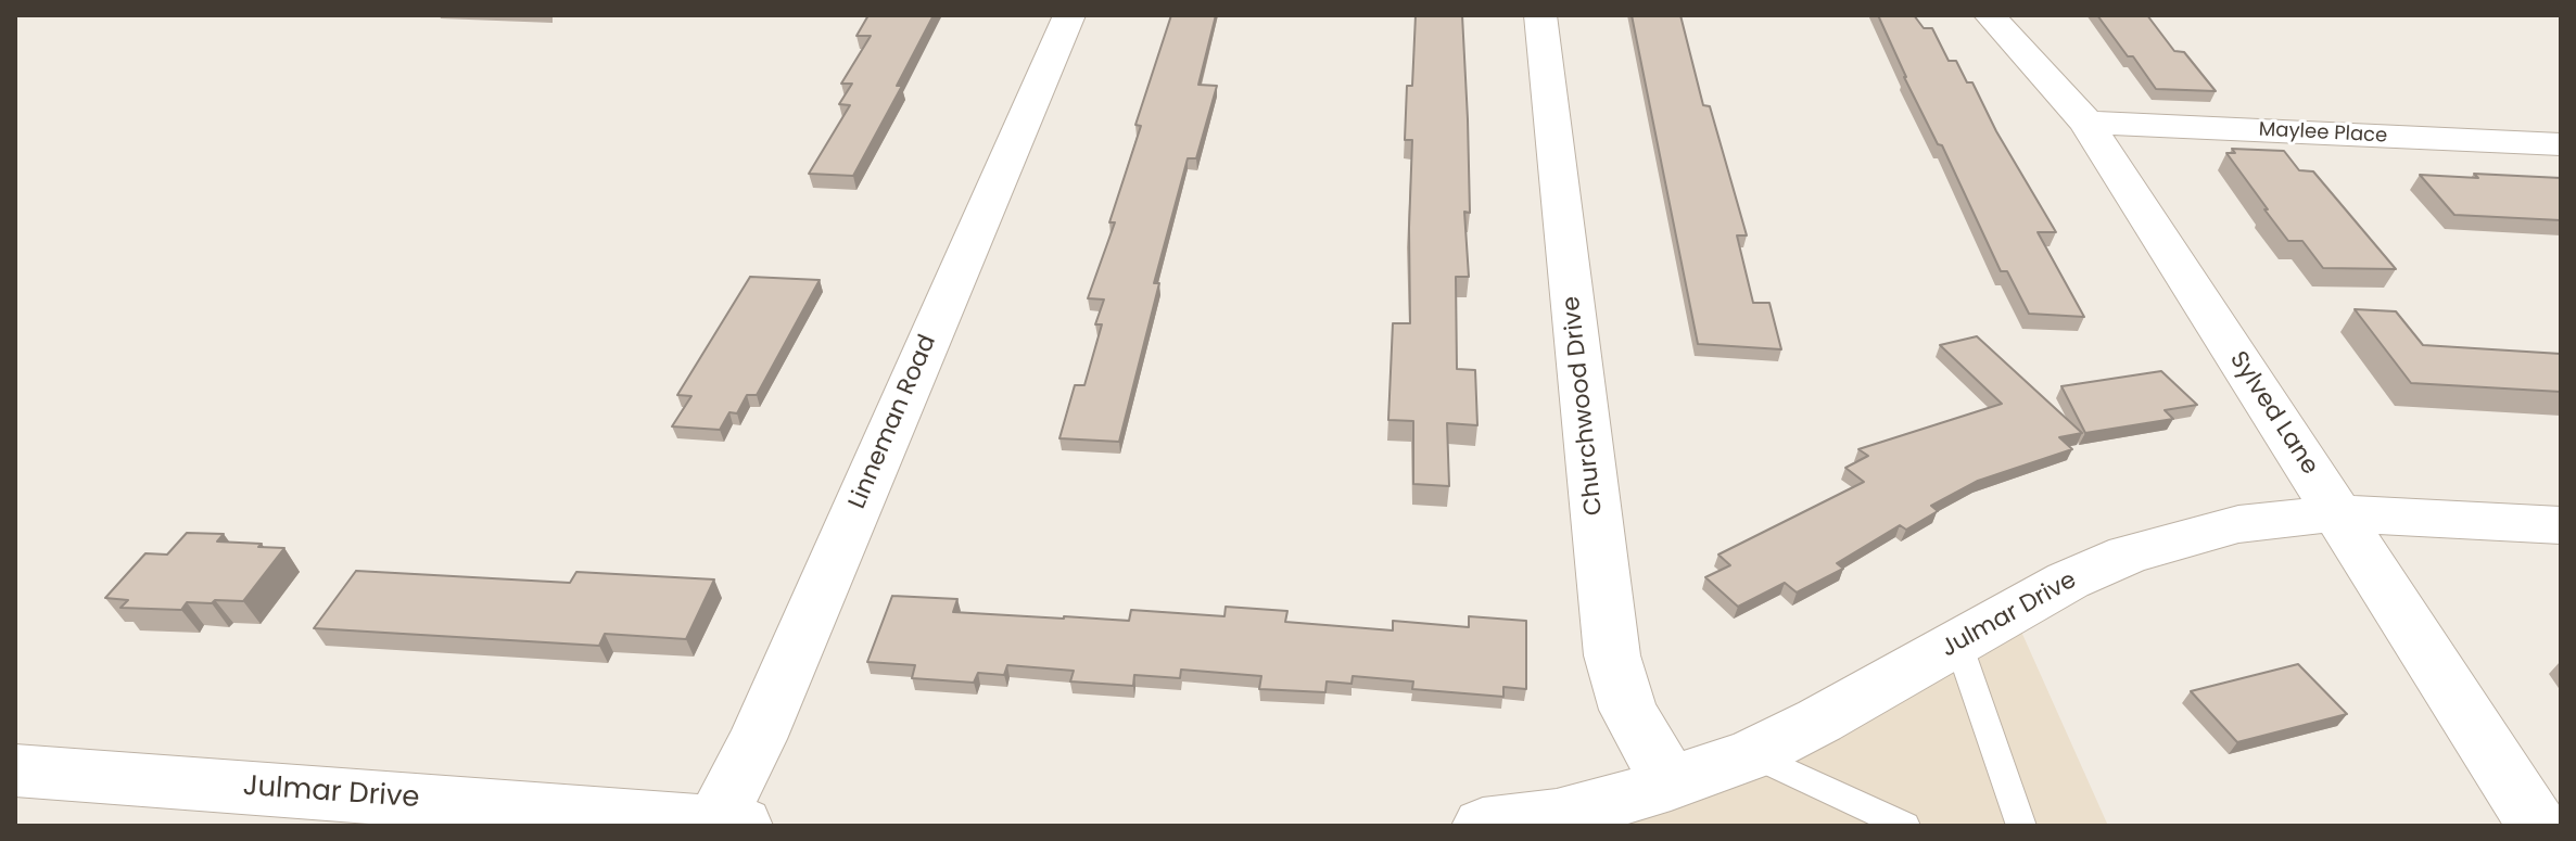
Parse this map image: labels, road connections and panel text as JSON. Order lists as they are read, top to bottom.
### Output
{
  "streets": {
    "street": [
      "Maylee Place",
      "Churchwood Drive",
      "Sylved Lane",
      "Linneman Road",
      "Julmar Drive"
    ]
  },
  "crossings": [
    ["Maylee Place", "Sylved Lane"],
    ["Churchwood Drive", "Julmar Drive"],
    ["Sylved Lane", "Julmar Drive"],
    ["Linneman Road", "Julmar Drive"]
  ]
}
